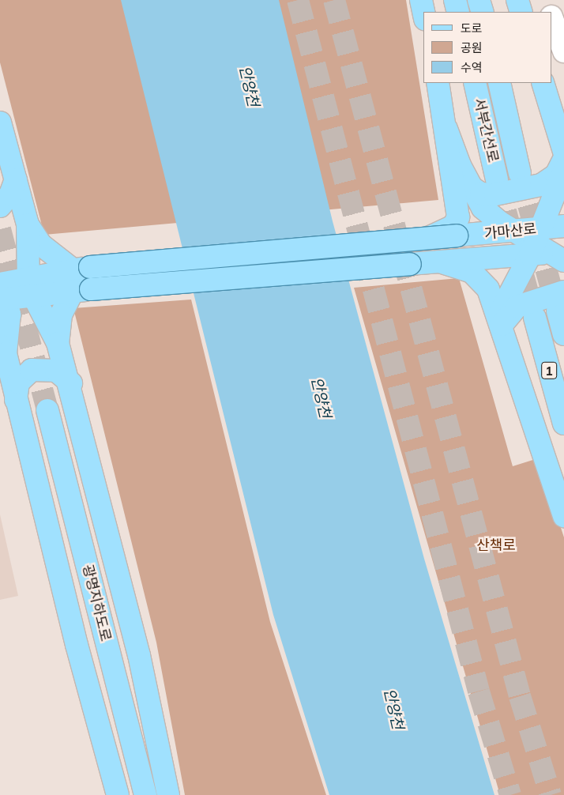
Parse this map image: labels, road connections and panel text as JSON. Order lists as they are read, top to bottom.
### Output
{
  "streets": {
    "main road": [
      "서부간선로",
      "가마산로",
      "1",
      "광명지하도로"
    ]
  },
  "water": ["안양천"],
  "parks": ["산책로"],
  "legend": ["도로", "공원", "수역"]
}
